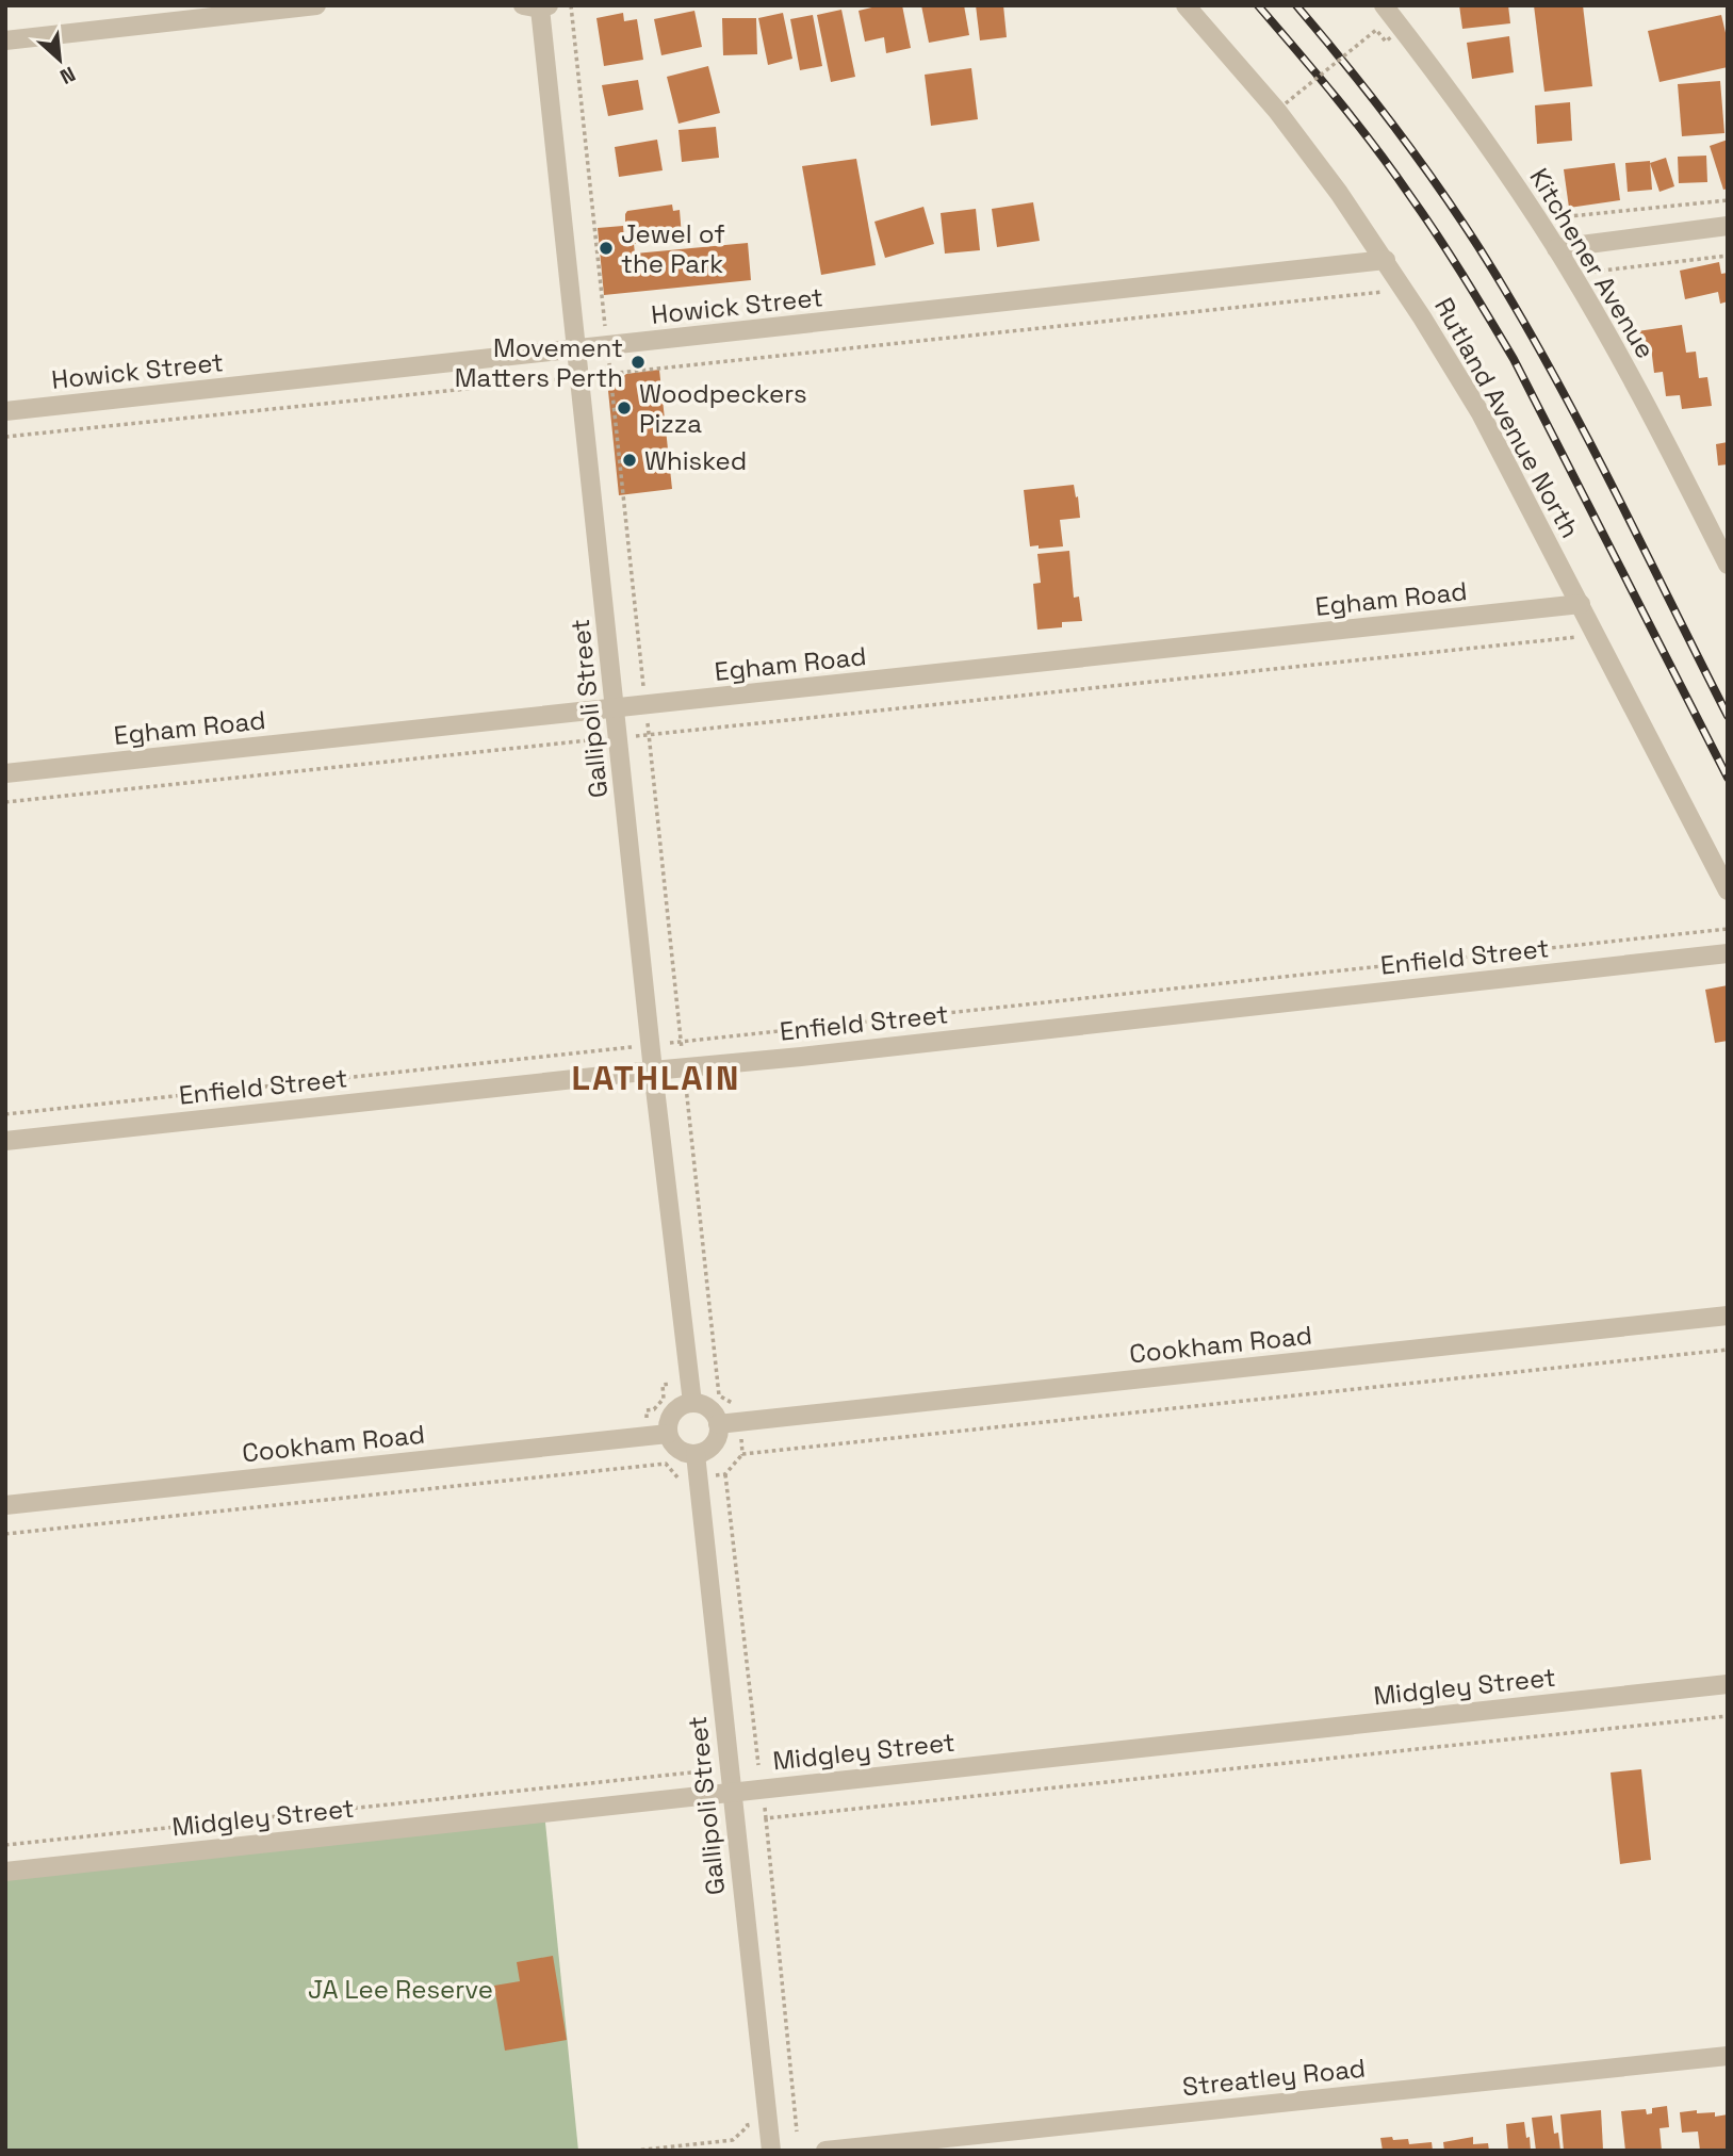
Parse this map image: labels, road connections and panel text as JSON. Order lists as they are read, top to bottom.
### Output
{
  "streets": {
    "street": [
      "Kitchener Avenue",
      "Howick Street",
      "Rutland Avenue North",
      "Egham Road",
      "Gallipoli Street",
      "Enfield Street",
      "Cookham Road",
      "Midgley Street",
      "Streatley Road"
    ]
  },
  "crossings": [
    ["Howick Street", "Rutland Avenue North"],
    ["Howick Street", "Gallipoli Street"],
    ["Rutland Avenue North", "Egham Road"],
    ["Egham Road", "Gallipoli Street"],
    ["Gallipoli Street", "Enfield Street"],
    ["Gallipoli Street", "Cookham Road"],
    ["Gallipoli Street", "Midgley Street"]
  ],
  "districts": ["LATHLAIN"],
  "parks": ["JA Lee Reserve"],
  "places": [
    "Jewel of the Park",
    "Movement Matters Perth",
    "Woodpeckers Pizza",
    "Whisked"
  ],
  "north": "bottom right"
}
